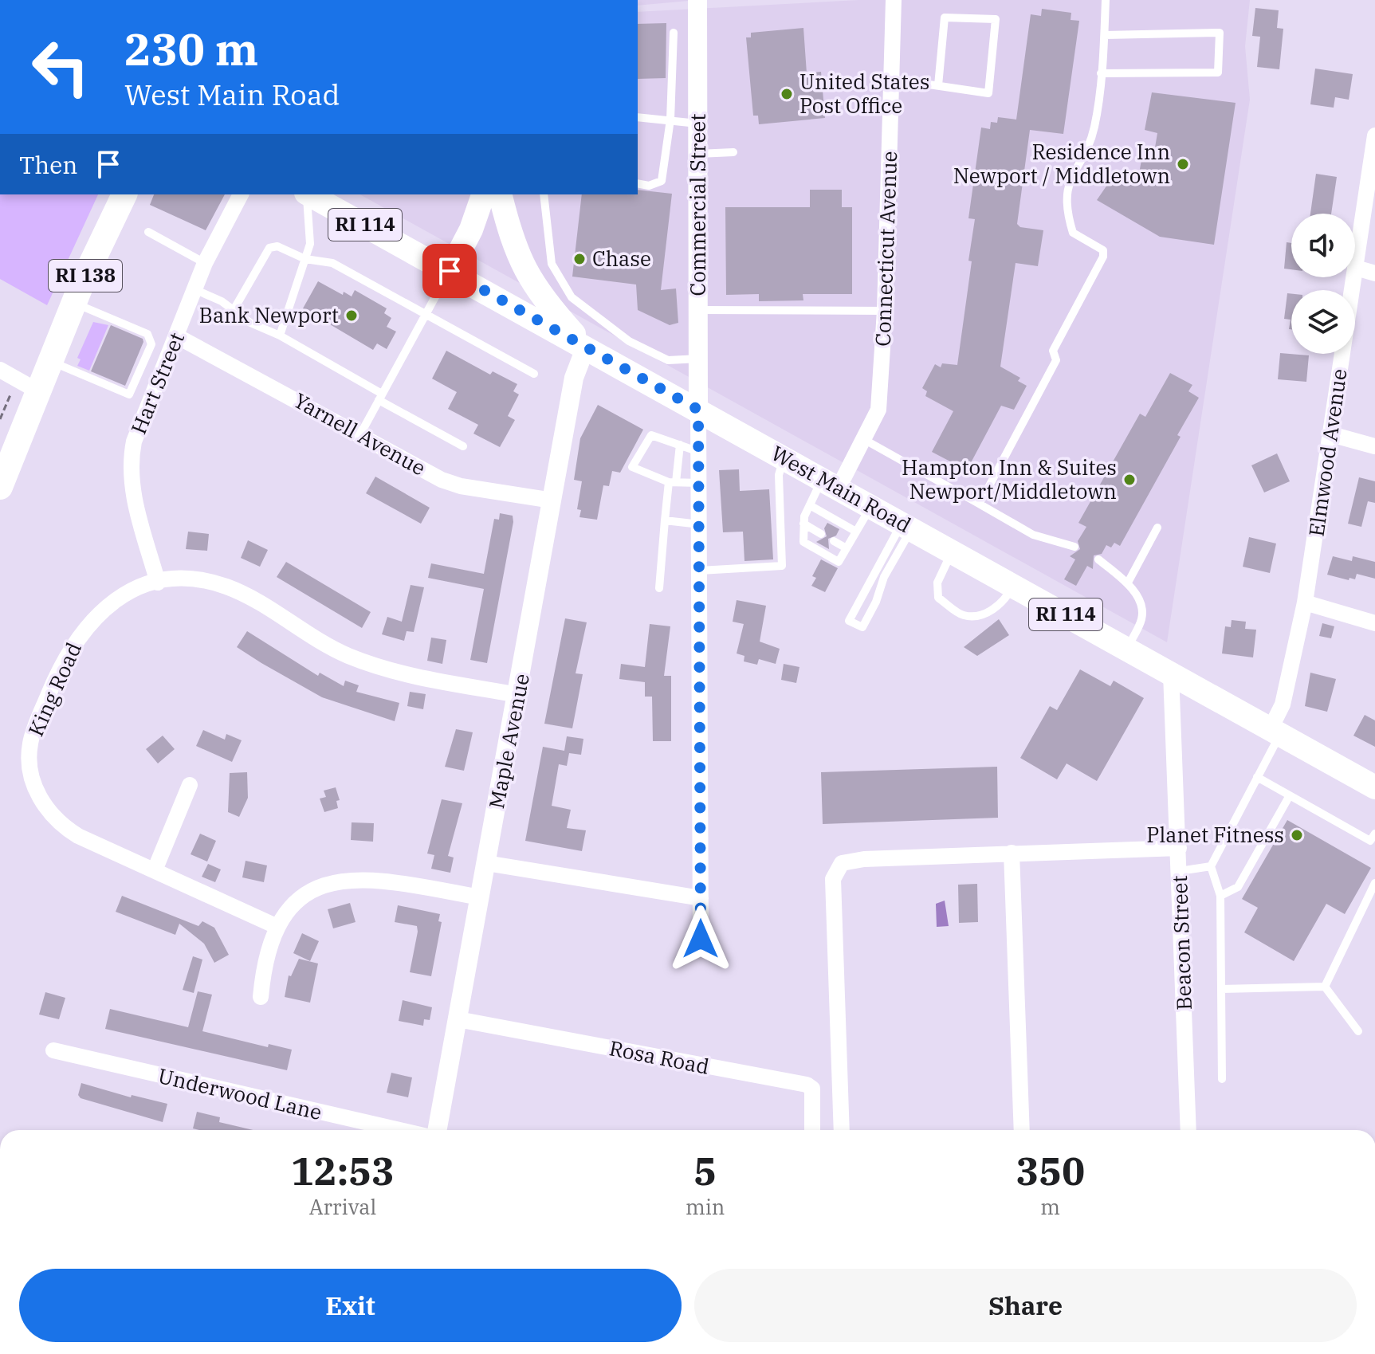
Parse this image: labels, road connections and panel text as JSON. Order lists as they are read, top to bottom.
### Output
{
  "streets": {
    "highway": ["RI 138"],
    "main road": ["RI 114", "West Main Road"],
    "street": [
      "Commercial Street",
      "Connecticut Avenue",
      "Hart Street",
      "Yarnell Avenue",
      "Elmwood Avenue",
      "King Road",
      "Maple Avenue",
      "Beacon Street",
      "Rosa Road",
      "Underwood Lane"
    ]
  },
  "crossings": [
    ["Commercial Street", "West Main Road"],
    ["Connecticut Avenue", "West Main Road"],
    ["Hart Street", "Yarnell Avenue"],
    ["Hart Street", "King Road"],
    ["Yarnell Avenue", "Maple Avenue"],
    ["Elmwood Avenue", "West Main Road"],
    ["West Main Road", "Maple Avenue"],
    ["West Main Road", "Beacon Street"],
    ["King Road", "Maple Avenue"],
    ["Maple Avenue", "Rosa Road"]
  ],
  "places": [
    "United States Post Office",
    "Residence Inn Newport / Middletown",
    "Chase",
    "Bank Newport",
    "Hampton Inn & Suites Newport/Middletown",
    "Planet Fitness"
  ],
  "page": {
    "turn": ["230 m", "West Main Road"],
    "then": "Then",
    "eta": [
      "12:53",
      "Arrival",
      "5",
      "min",
      "350",
      "m"
    ],
    "buttons": ["Exit", "Share"]
  }
}
